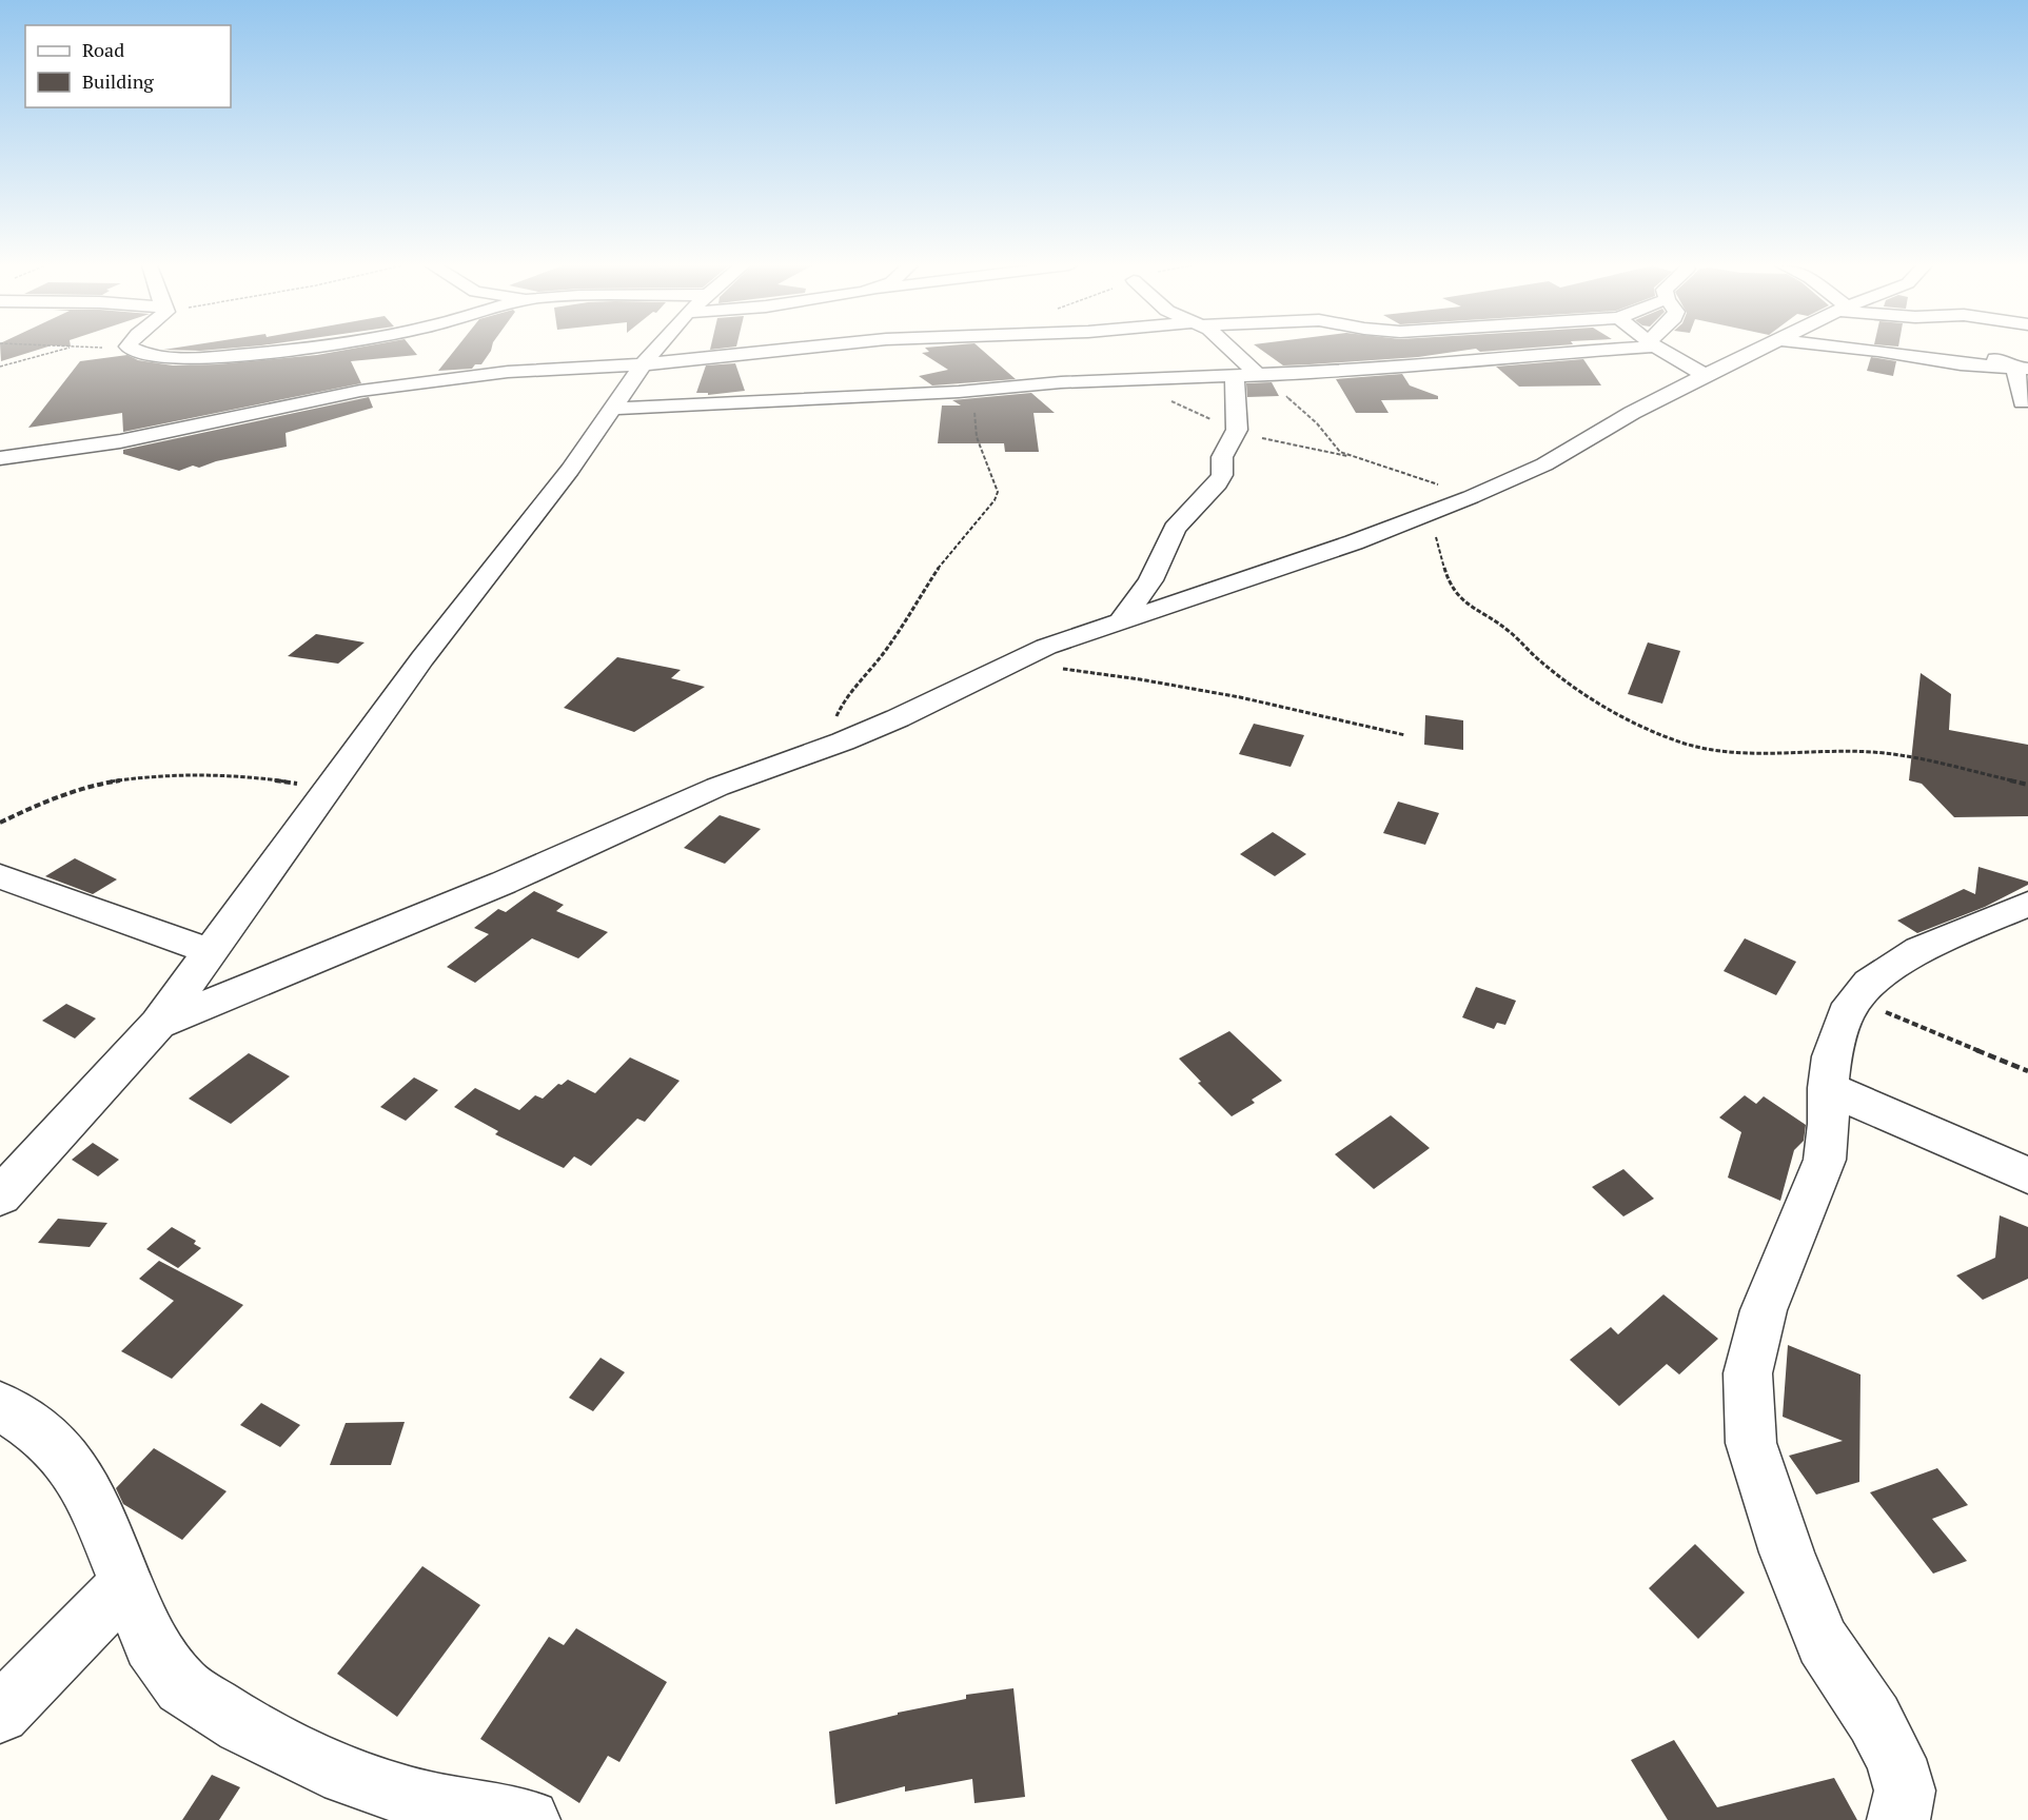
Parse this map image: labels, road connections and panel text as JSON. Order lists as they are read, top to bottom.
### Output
{
  "legend": ["Road", "Building"]
}
